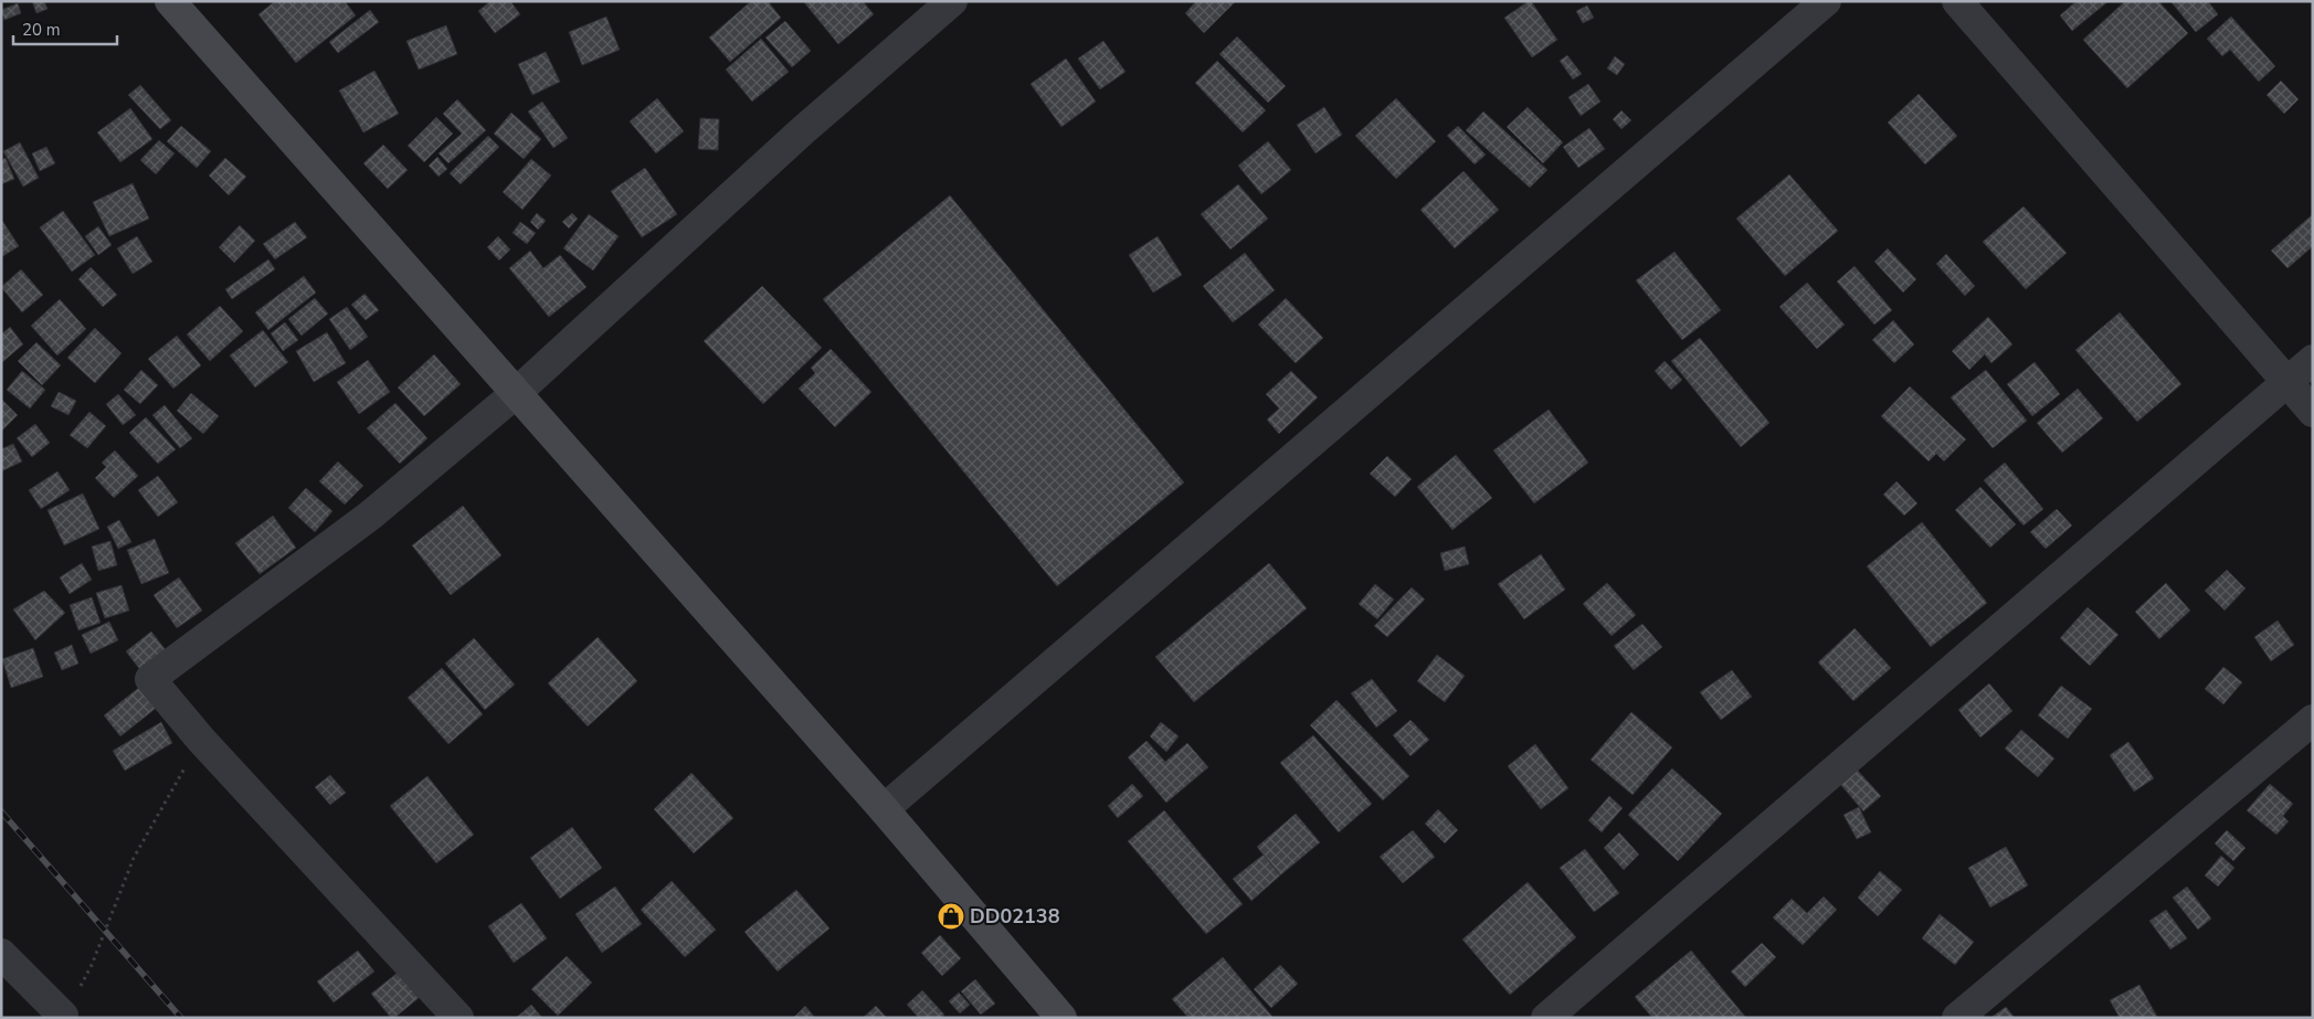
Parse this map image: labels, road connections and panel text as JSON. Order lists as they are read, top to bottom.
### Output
{
  "places": {
    "shop": ["DD02138"]
  },
  "scale_bar": "20 m"
}
